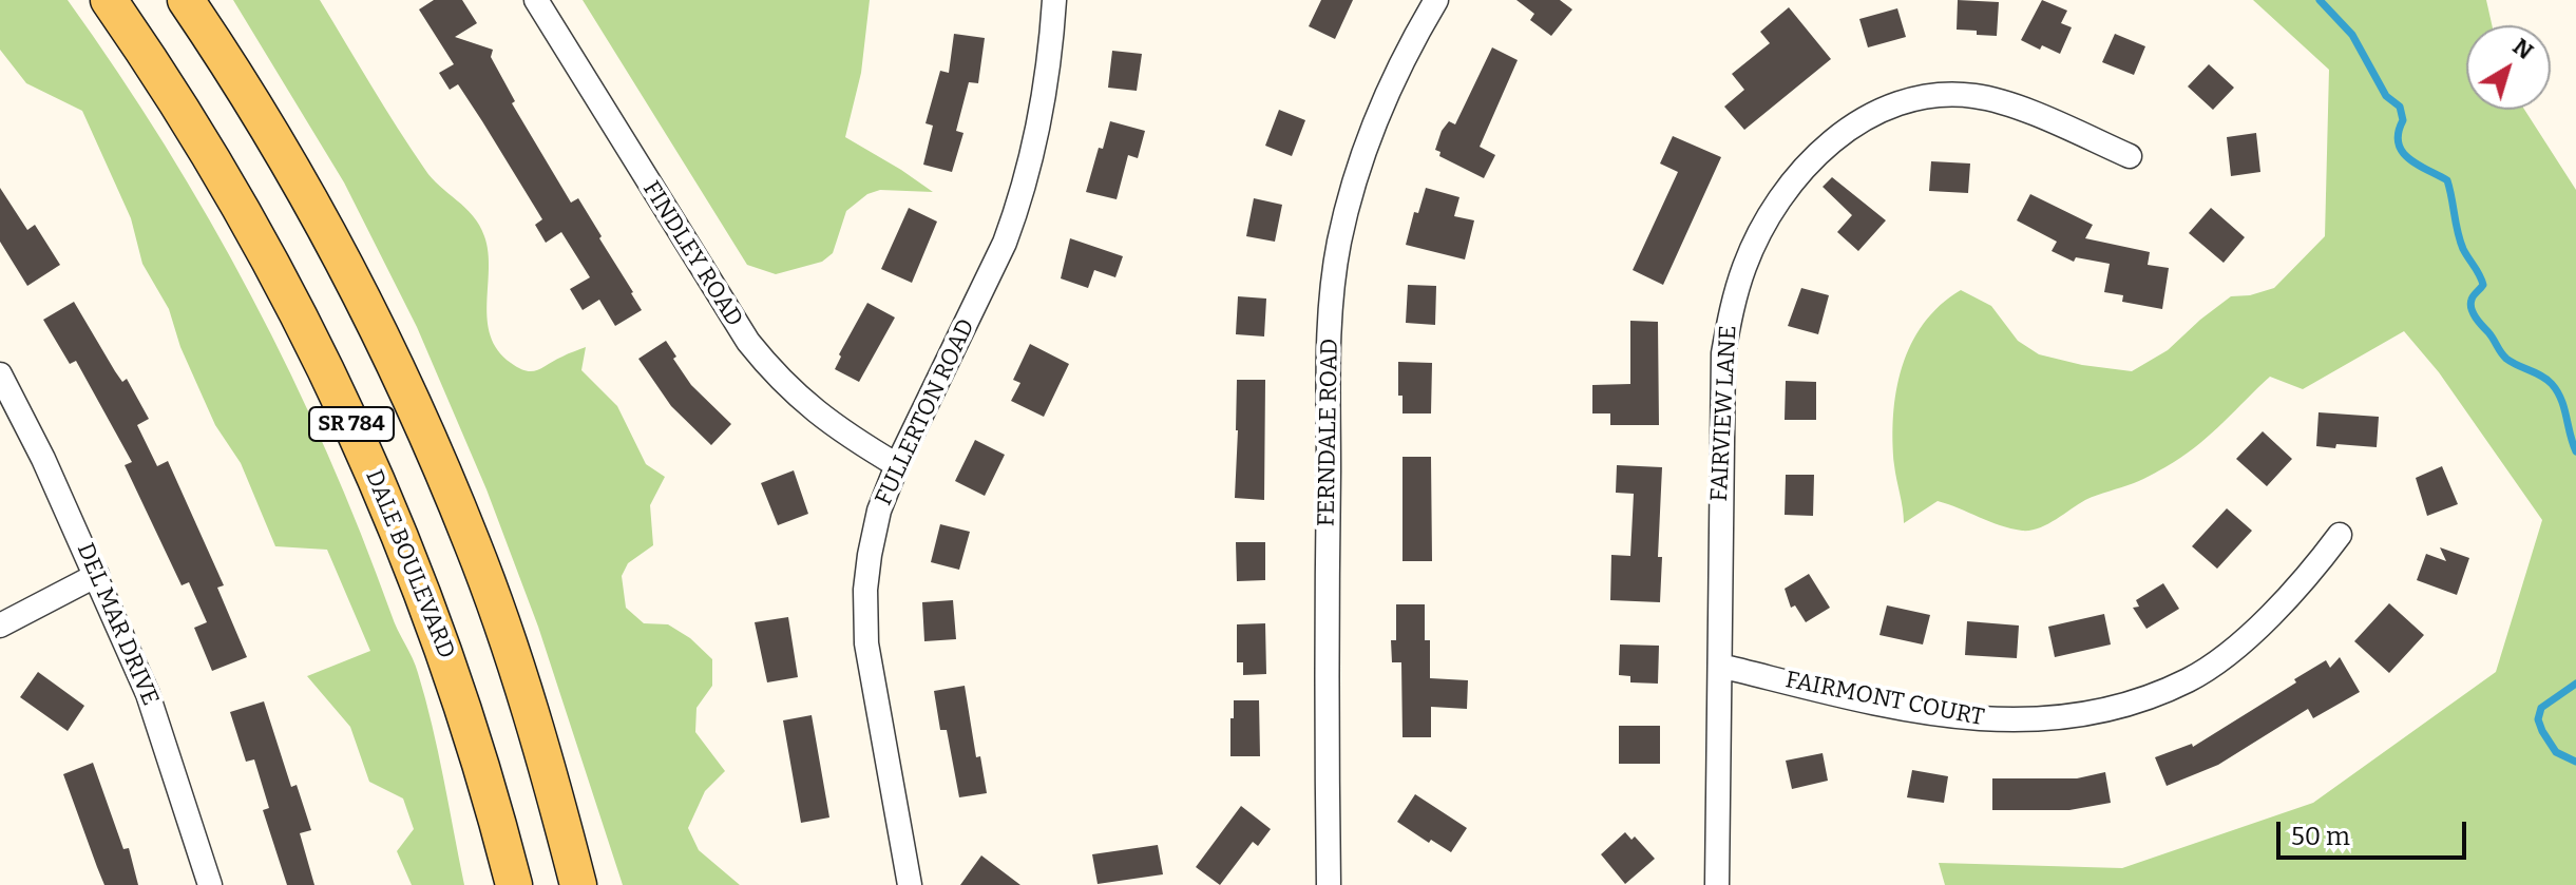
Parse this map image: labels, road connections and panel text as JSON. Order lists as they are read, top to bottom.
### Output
{
  "streets": {
    "main road": ["SR 784", "DALE BOULEVARD"],
    "street": [
      "FINDLEY ROAD",
      "FULLERTON ROAD",
      "FAIRVIEW LANE",
      "FERNDALE ROAD",
      "DEL MAR DRIVE",
      "FAIRMONT COURT"
    ]
  },
  "crossings": [
    ["FINDLEY ROAD", "FULLERTON ROAD"],
    ["FAIRVIEW LANE", "FAIRMONT COURT"]
  ],
  "scale_bar": "50 m",
  "north": "top right"
}
